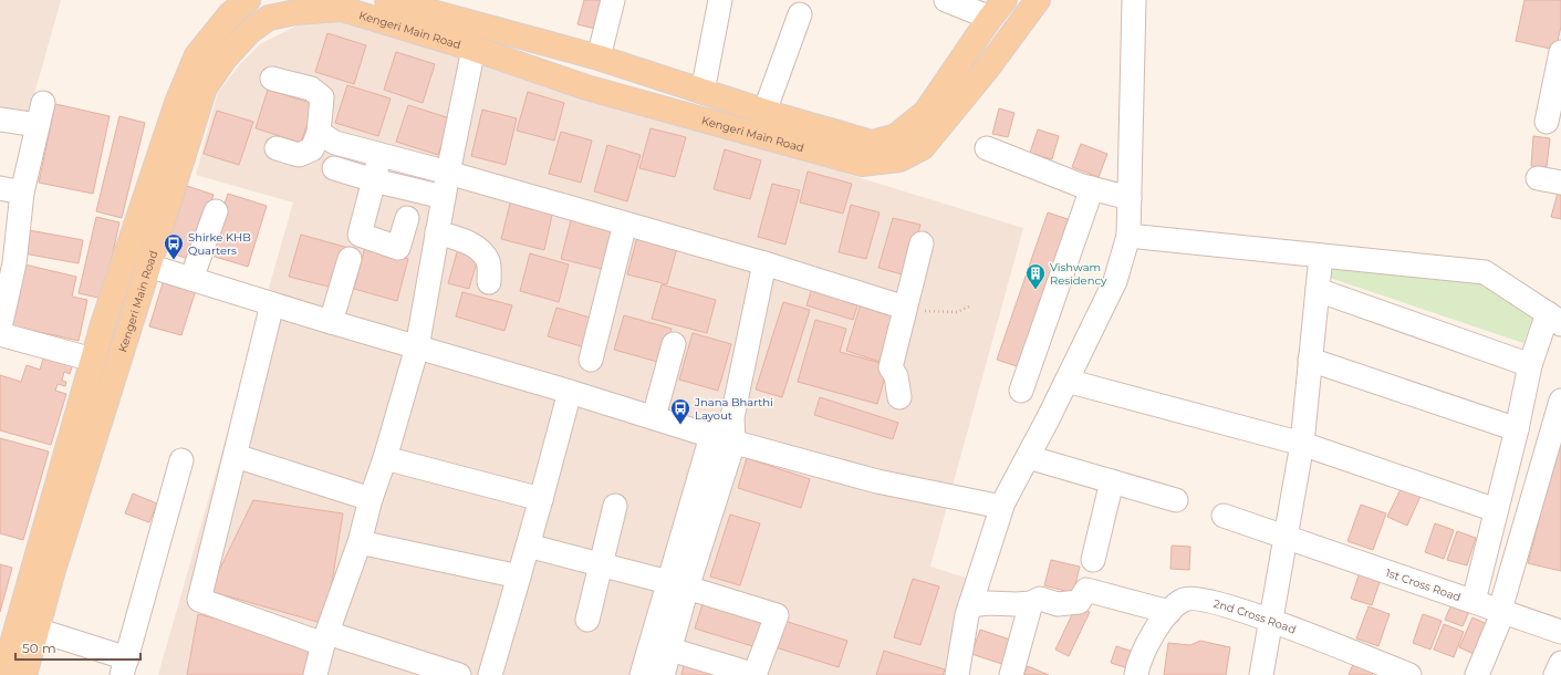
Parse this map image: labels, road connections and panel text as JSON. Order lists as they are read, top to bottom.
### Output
{
  "streets": {
    "main road": ["Kengeri Main Road"],
    "street": ["1st Cross Road", "2nd Cross Road"]
  },
  "places": {
    "bus stop": ["Shirke KHB Quarters", "Jnana Bharthi Layout"],
    "building": ["Vishwam Residency"]
  },
  "scale_bar": "50 m"
}
